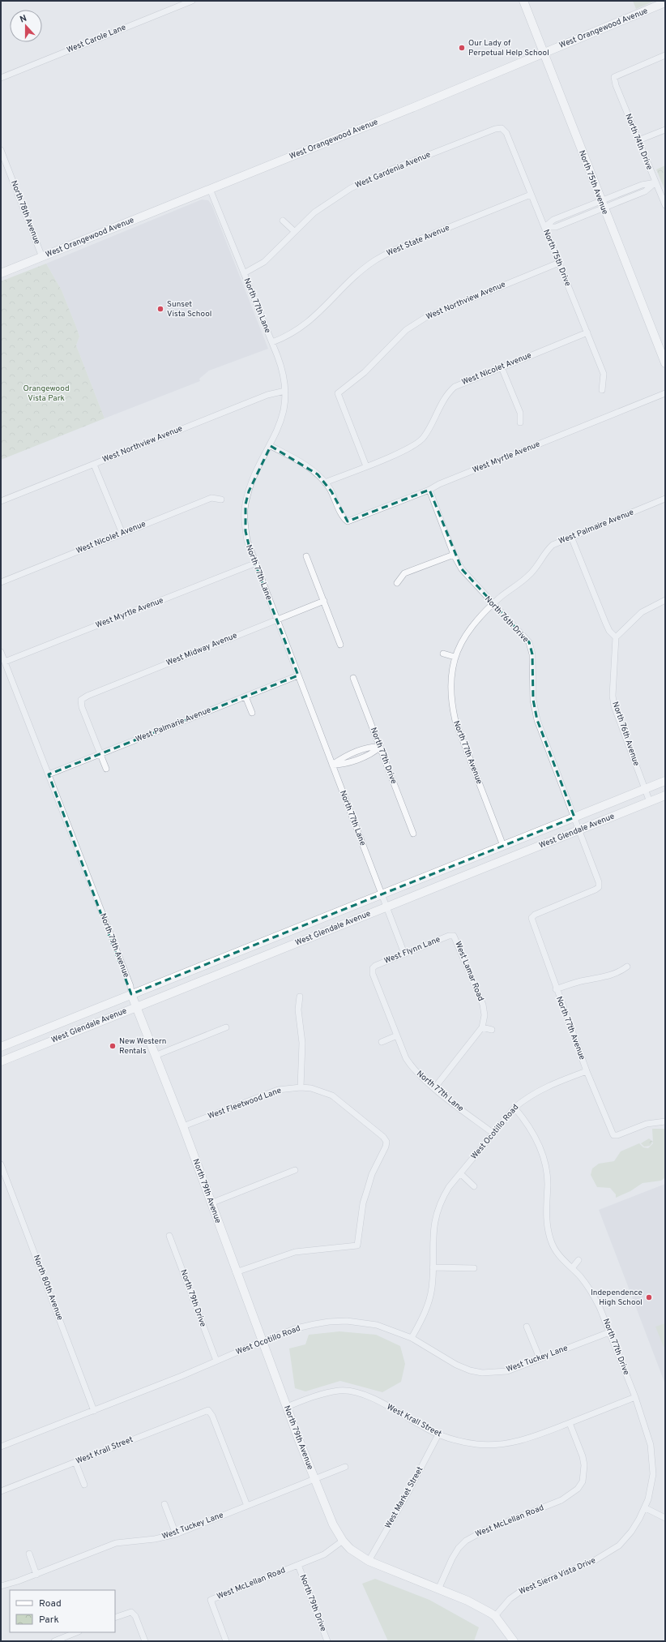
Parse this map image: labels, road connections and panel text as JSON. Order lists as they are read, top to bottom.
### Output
{
  "streets": {
    "main road": [
      "West Orangewood Avenue",
      "North 75th Avenue",
      "West Glendale Avenue",
      "North 79th Avenue"
    ],
    "street": [
      "West Carole Lane",
      "North 74th Drive",
      "West Gardenia Avenue",
      "North 78th Avenue",
      "West State Avenue",
      "North 75th Drive",
      "West Northview Avenue",
      "North 77th Lane",
      "West Nicolet Avenue",
      "West Myrtle Avenue",
      "West Palmaire Avenue",
      "North 76th Drive",
      "West Midway Avenue",
      "West Palmarie Avenue",
      "North 76th Avenue",
      "North 77th Avenue",
      "North 77th Drive",
      "West Flynn Lane",
      "West Lamar Road",
      "West Fleetwood Lane",
      "West Ocotillo Road",
      "North 80th Avenue",
      "North 79th Drive",
      "West Tuckey Lane",
      "West Krall Street",
      "West Market Street",
      "West McLellan Road",
      "West Sierra Vista Drive"
    ]
  },
  "crossings": [
    ["West Orangewood Avenue", "North 75th Avenue"],
    ["West Orangewood Avenue", "North 78th Avenue"],
    ["West Orangewood Avenue", "North 77th Lane"],
    ["West Gardenia Avenue", "North 75th Drive"],
    ["West Gardenia Avenue", "North 77th Lane"],
    ["West State Avenue", "North 75th Drive"],
    ["West State Avenue", "North 77th Lane"],
    ["North 75th Drive", "West Northview Avenue"],
    ["North 75th Drive", "West Nicolet Avenue"],
    ["West Northview Avenue", "North 77th Lane"],
    ["West Northview Avenue", "West Nicolet Avenue"],
    ["North 77th Lane", "West Myrtle Avenue"],
    ["North 77th Lane", "West Midway Avenue"],
    ["North 77th Lane", "West Palmarie Avenue"],
    ["North 77th Lane", "West Glendale Avenue"],
    ["North 77th Lane", "West Flynn Lane"],
    ["North 77th Lane", "West Ocotillo Road"],
    ["West Nicolet Avenue", "West Myrtle Avenue"],
    ["West Myrtle Avenue", "North 76th Drive"],
    ["West Myrtle Avenue", "North 79th Avenue"],
    ["West Palmaire Avenue", "North 76th Drive"],
    ["West Palmaire Avenue", "North 77th Avenue"],
    ["North 76th Drive", "North 77th Avenue"],
    ["North 76th Drive", "West Glendale Avenue"],
    ["West Midway Avenue", "West Palmarie Avenue"],
    ["West Palmarie Avenue", "North 79th Avenue"],
    ["North 76th Avenue", "West Glendale Avenue"],
    ["North 77th Avenue", "West Glendale Avenue"],
    ["North 77th Avenue", "West Ocotillo Road"],
    ["North 77th Drive", "West Ocotillo Road"],
    ["North 77th Drive", "West Tuckey Lane"],
    ["North 77th Drive", "West Krall Street"],
    ["North 77th Drive", "West Sierra Vista Drive"],
    ["West Glendale Avenue", "North 79th Avenue"],
    ["North 79th Avenue", "West Fleetwood Lane"],
    ["North 79th Avenue", "West Ocotillo Road"],
    ["North 79th Avenue", "West Tuckey Lane"],
    ["North 79th Avenue", "West Krall Street"],
    ["North 79th Avenue", "West Market Street"],
    ["North 79th Avenue", "West McLellan Road"],
    ["North 79th Avenue", "West Sierra Vista Drive"],
    ["West Flynn Lane", "West Lamar Road"],
    ["West Ocotillo Road", "North 80th Avenue"],
    ["West Ocotillo Road", "North 79th Drive"],
    ["West Ocotillo Road", "West Tuckey Lane"],
    ["North 79th Drive", "West McLellan Road"],
    ["West Tuckey Lane", "West Krall Street"],
    ["West Krall Street", "West Market Street"],
    ["West Krall Street", "West McLellan Road"]
  ],
  "parks": ["Orangewood Vista Park"],
  "places": [
    "Our Lady of Perpetual Help School",
    "Sunset Vista School",
    "New Western Rentals",
    "Independence High School"
  ],
  "legend": ["Road", "Park"],
  "north": "top"
}
